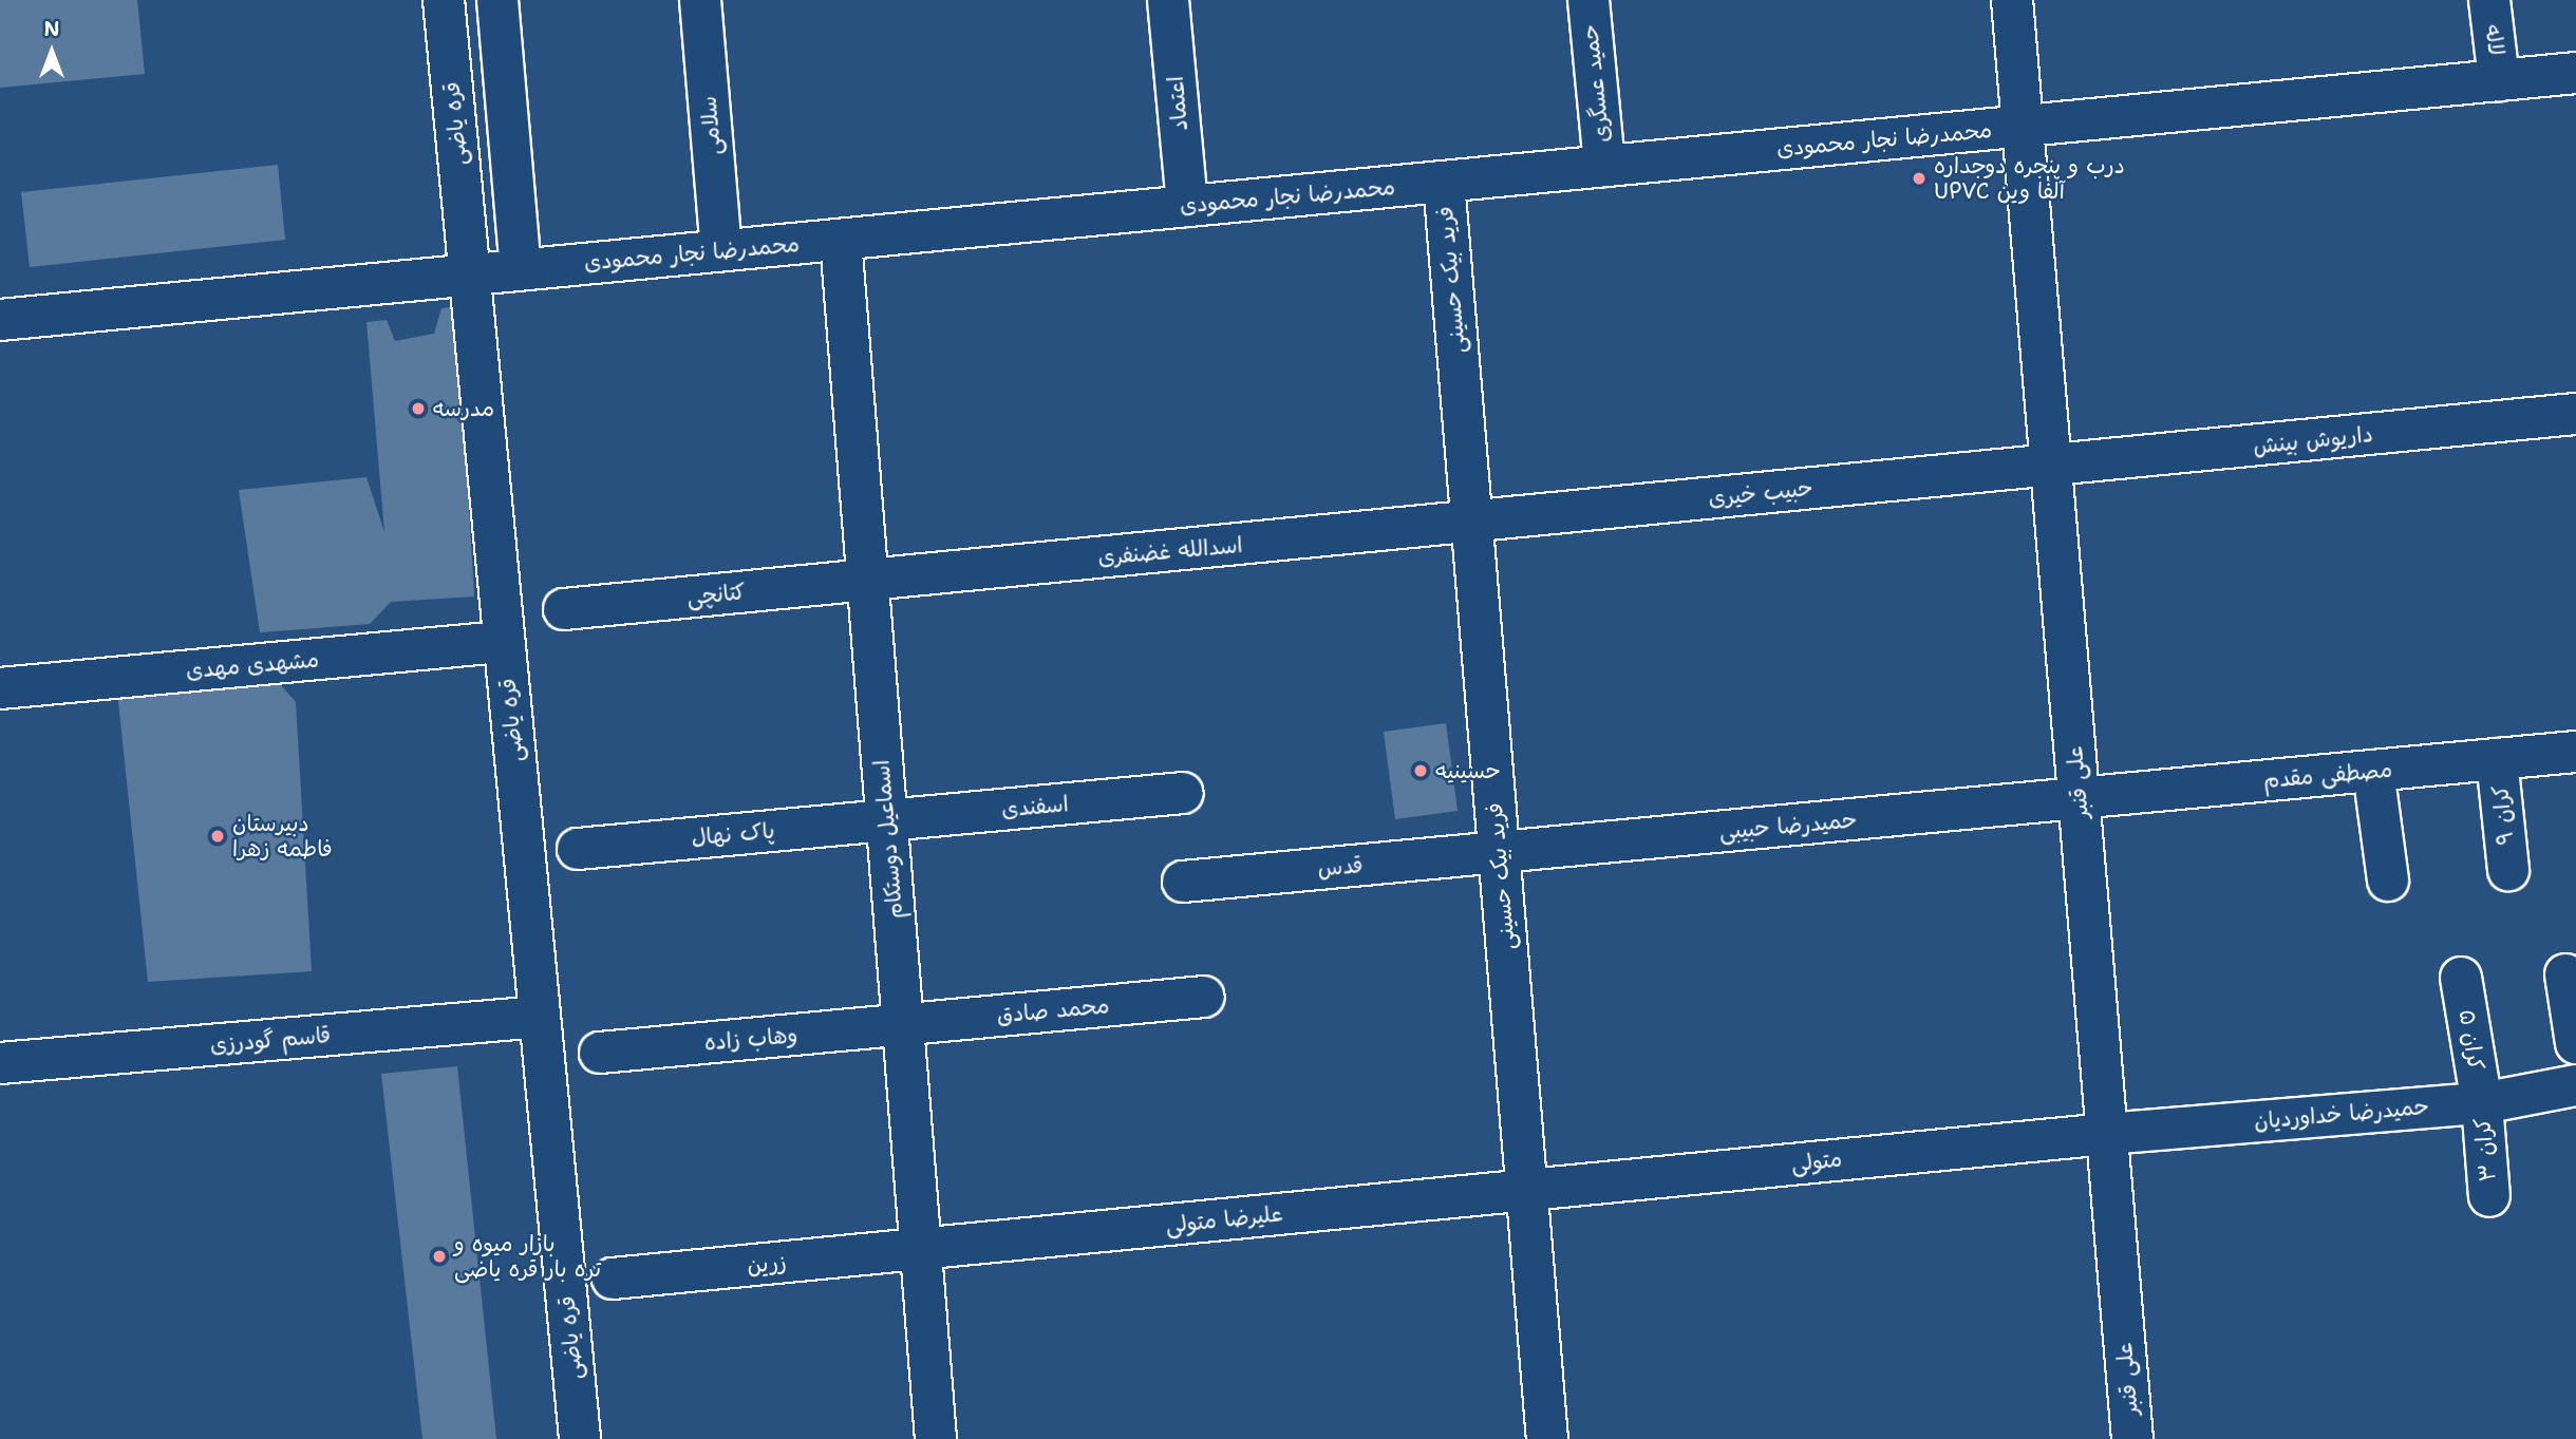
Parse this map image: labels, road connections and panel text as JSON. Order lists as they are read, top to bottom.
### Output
{
  "streets": {
    "street": [
      "لاله",
      "حمید عسگری",
      "اعتماد",
      "قره یاضی",
      "سلامی",
      "محمدرضا نجار محمودی",
      "فرید بیک حسینی",
      "داریوش بینش",
      "حبیب خیری",
      "اسدالله غضنفری",
      "کتانچی",
      "مشهدی مهدی",
      "مصطفی مقدم",
      "علی قنبر",
      "اسفندی",
      "کران ۹",
      "حمیدرضا حبیبی",
      "پاک نهال",
      "اسماعیل دوستکام",
      "قدس",
      "محمد صادق",
      "وهاب زاده",
      "قاسم گودرزی",
      "کران ۵",
      "حمیدرضا خداوردیان",
      "کران ۳",
      "متولی",
      "علیرضا متولی",
      "زرین"
    ]
  },
  "crossings": [
    ["لاله", "محمدرضا نجار محمودی"],
    ["حمید عسگری", "محمدرضا نجار محمودی"],
    ["اعتماد", "محمدرضا نجار محمودی"],
    ["قره یاضی", "محمدرضا نجار محمودی"],
    ["قره یاضی", "مشهدی مهدی"],
    ["قره یاضی", "قاسم گودرزی"],
    ["سلامی", "محمدرضا نجار محمودی"],
    ["محمدرضا نجار محمودی", "فرید بیک حسینی"],
    ["محمدرضا نجار محمودی", "علی قنبر"],
    ["محمدرضا نجار محمودی", "اسماعیل دوستکام"],
    ["فرید بیک حسینی", "حبیب خیری"],
    ["فرید بیک حسینی", "اسدالله غضنفری"],
    ["فرید بیک حسینی", "حمیدرضا حبیبی"],
    ["فرید بیک حسینی", "قدس"],
    ["فرید بیک حسینی", "متولی"],
    ["فرید بیک حسینی", "علیرضا متولی"],
    ["داریوش بینش", "حبیب خیری"],
    ["داریوش بینش", "علی قنبر"],
    ["حبیب خیری", "اسدالله غضنفری"],
    ["حبیب خیری", "علی قنبر"],
    ["اسدالله غضنفری", "کتانچی"],
    ["اسدالله غضنفری", "اسماعیل دوستکام"],
    ["کتانچی", "اسماعیل دوستکام"],
    ["مصطفی مقدم", "علی قنبر"],
    ["مصطفی مقدم", "کران ۹"],
    ["مصطفی مقدم", "حمیدرضا حبیبی"],
    ["علی قنبر", "حمیدرضا حبیبی"],
    ["علی قنبر", "حمیدرضا خداوردیان"],
    ["علی قنبر", "متولی"],
    ["اسفندی", "پاک نهال"],
    ["اسفندی", "اسماعیل دوستکام"],
    ["حمیدرضا حبیبی", "قدس"],
    ["پاک نهال", "اسماعیل دوستکام"],
    ["اسماعیل دوستکام", "محمد صادق"],
    ["اسماعیل دوستکام", "وهاب زاده"],
    ["اسماعیل دوستکام", "علیرضا متولی"],
    ["اسماعیل دوستکام", "زرین"],
    ["محمد صادق", "وهاب زاده"],
    ["کران ۵", "حمیدرضا خداوردیان"],
    ["کران ۵", "کران ۳"],
    ["حمیدرضا خداوردیان", "کران ۳"],
    ["حمیدرضا خداوردیان", "متولی"],
    ["متولی", "علیرضا متولی"],
    ["علیرضا متولی", "زرین"]
  ],
  "places": [
    "درب و پنجره دوجداره UPVC آلفا وین",
    "مدرسه",
    "حسینیه",
    "دبیرستان فاطمه زهرا",
    "بازار میوه و تره بار قره یاضی"
  ],
  "north": "top"
}
